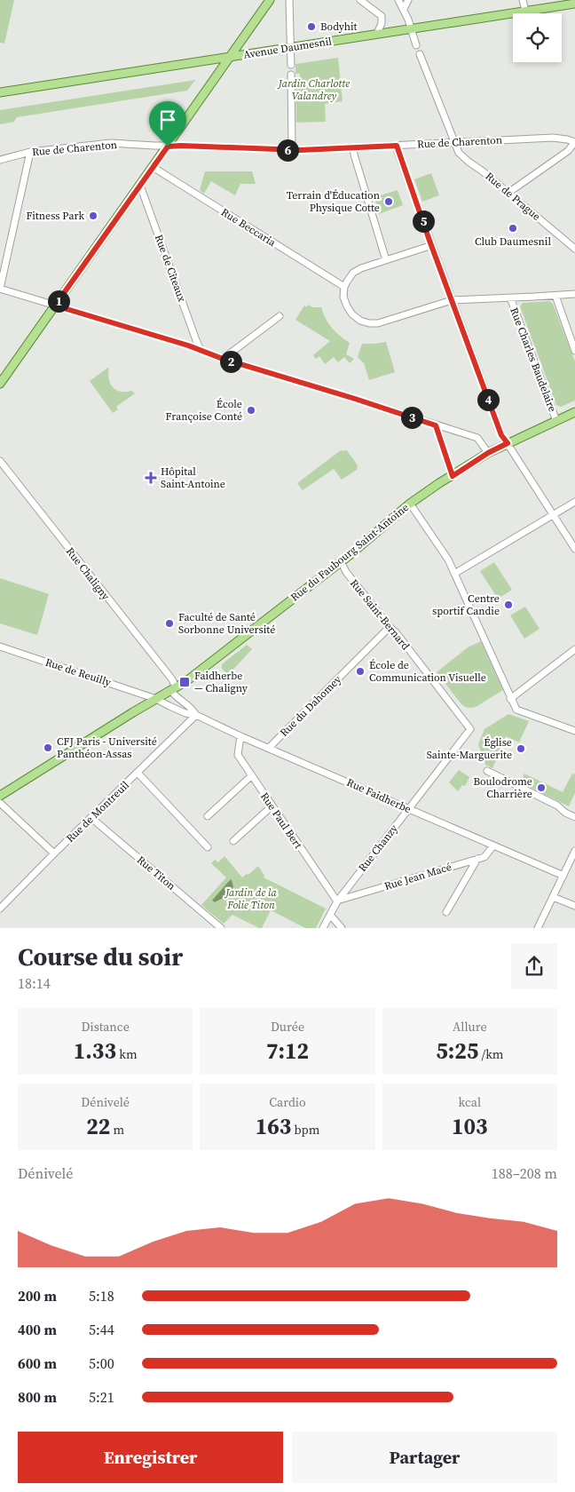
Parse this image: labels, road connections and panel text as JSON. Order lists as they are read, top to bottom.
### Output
{
  "streets": {
    "main road": ["Avenue Daumesnil", "Rue du Faubourg Saint-Antoine"],
    "street": [
      "Rue de Charenton",
      "Rue de Prague",
      "Rue Beccaria",
      "Rue de Cîteaux",
      "Rue Charles Baudelaire",
      "Rue Chaligny",
      "Rue Saint-Bernard",
      "Rue de Reuilly",
      "Rue du Dahomey",
      "Rue Faidherbe",
      "Rue de Montreuil",
      "Rue Paul Bert",
      "Rue Chanzy",
      "Rue Titon",
      "Rue Jean Macé"
    ]
  },
  "crossings": [
    ["Rue de Charenton", "Rue de Prague"],
    ["Rue Charles Baudelaire", "Rue du Faubourg Saint-Antoine"],
    ["Rue du Faubourg Saint-Antoine", "Rue Chaligny"],
    ["Rue du Faubourg Saint-Antoine", "Rue Saint-Bernard"],
    ["Rue du Faubourg Saint-Antoine", "Rue de Reuilly"],
    ["Rue du Faubourg Saint-Antoine", "Rue Faidherbe"],
    ["Rue Chaligny", "Rue Faidherbe"],
    ["Rue Saint-Bernard", "Rue du Dahomey"],
    ["Rue Saint-Bernard", "Rue Chanzy"],
    ["Rue de Reuilly", "Rue Faidherbe"],
    ["Rue du Dahomey", "Rue Faidherbe"],
    ["Rue Faidherbe", "Rue de Montreuil"],
    ["Rue Faidherbe", "Rue Paul Bert"],
    ["Rue Faidherbe", "Rue Chanzy"],
    ["Rue Faidherbe", "Rue Jean Macé"],
    ["Rue de Montreuil", "Rue Titon"],
    ["Rue Paul Bert", "Rue Chanzy"],
    ["Rue Paul Bert", "Rue Jean Macé"],
    ["Rue Chanzy", "Rue Jean Macé"]
  ],
  "parks": ["Jardin Charlotte Valandrey", "Jardin de la Folie Titon"],
  "places": {
    "other": [
      "Bodyhit",
      "Terrain d'Éducation Physique Cotte",
      "Fitness Park",
      "Club Daumesnil",
      "École Françoise Conté",
      "Centre sportif Candie",
      "Faculté de Santé Sorbonne Université",
      "École de Communication Visuelle",
      "CFJ Paris - Université Panthéon-Assas",
      "Église Sainte-Marguerite",
      "Boulodrome Charrière"
    ],
    "health": ["Hôpital Saint-Antoine"],
    "transit": ["Faidherbe — Chaligny"]
  },
  "page": {
    "pins": [
      "6",
      "5",
      "1",
      "2",
      "4",
      "3"
    ],
    "heading": ["Course du soir", "18:14"],
    "stats": [
      ["Distance", "1.33 km"],
      ["Durée", "7:12"],
      ["Allure", "5:25 /km"],
      ["Dénivelé", "22 m"],
      ["Cardio", "163 bpm"],
      ["kcal", "103"]
    ],
    "chart": ["Dénivelé", "188–208 m"],
    "list": [
      {
        "name": "200 m",
        "note": "5:18"
      },
      {
        "name": "400 m",
        "note": "5:44"
      },
      {
        "name": "600 m",
        "note": "5:00"
      },
      {
        "name": "800 m",
        "note": "5:21"
      }
    ],
    "buttons": ["Enregistrer", "Partager"]
  }
}
